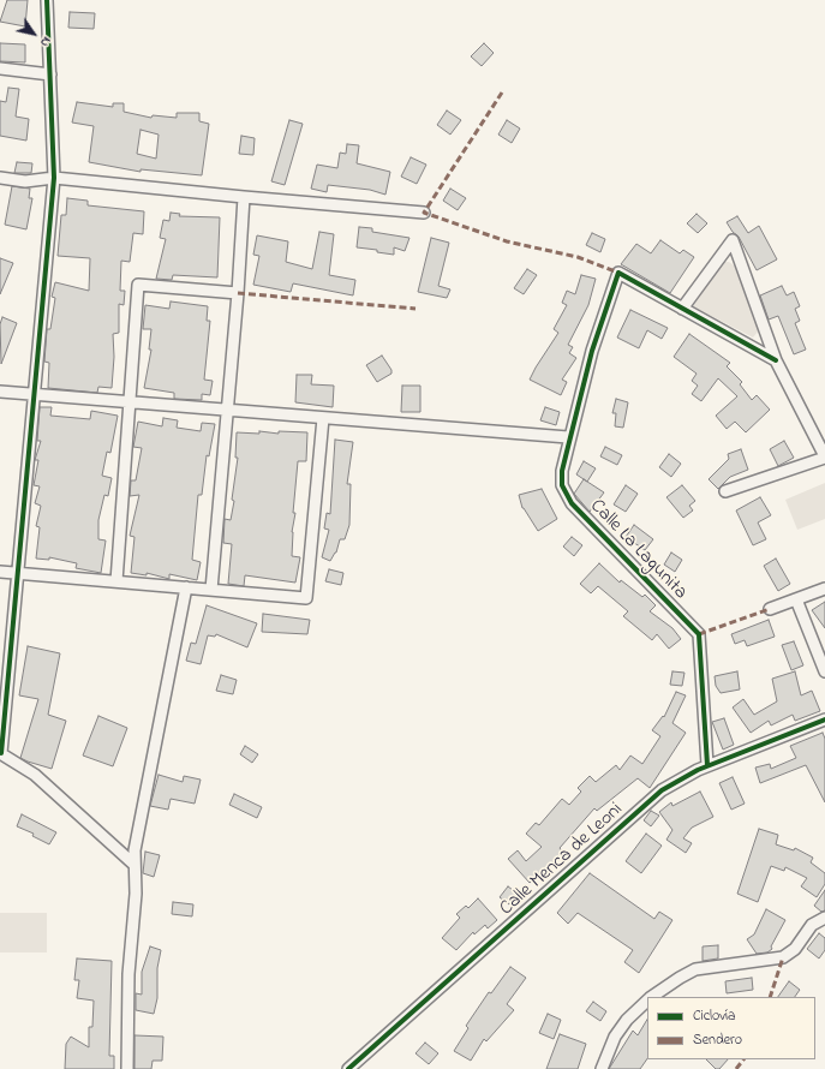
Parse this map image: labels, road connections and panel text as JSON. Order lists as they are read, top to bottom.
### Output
{
  "streets": {
    "street": ["Calle La Lagunita", "Calle Menca de Leoni"]
  },
  "crossings": [
    ["Calle La Lagunita", "Calle Menca de Leoni"]
  ],
  "legend": ["Ciclovía", "Sendero"],
  "north": "bottom right"
}
